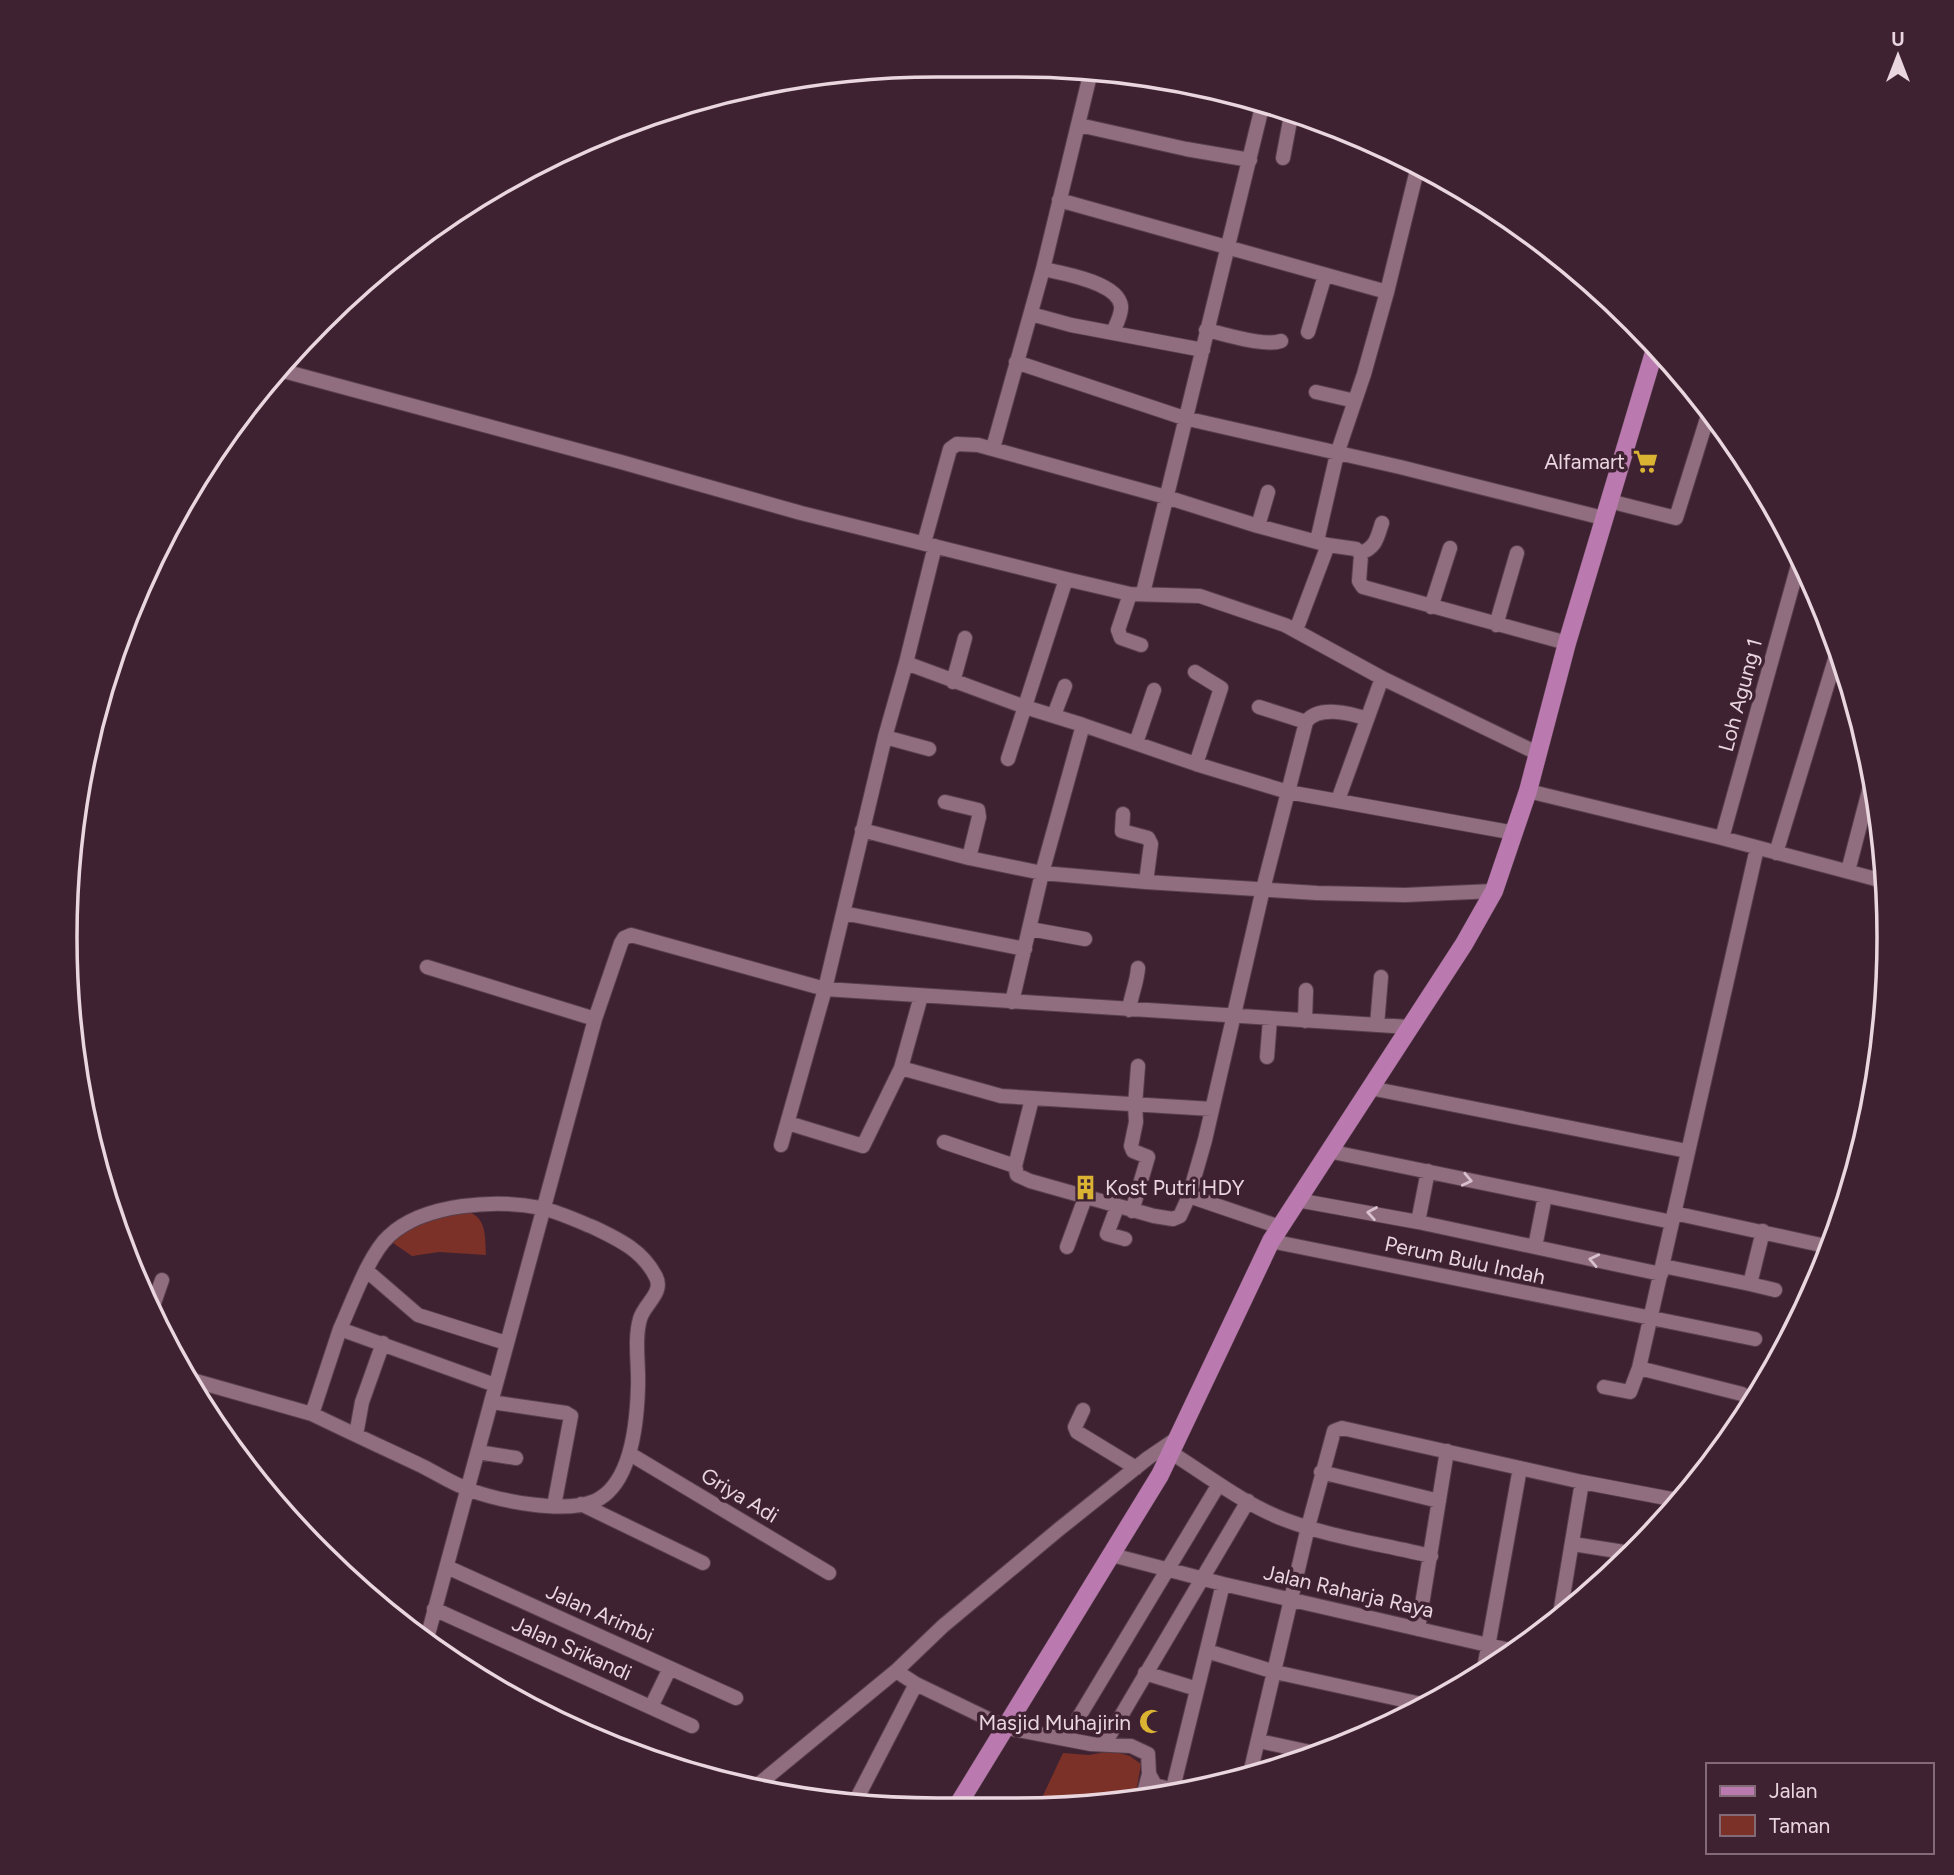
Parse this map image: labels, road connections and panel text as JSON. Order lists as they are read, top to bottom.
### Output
{
  "streets": {
    "street": [
      "Loh Agung 1",
      "Perum Bulu Indah",
      "Griya Adi",
      "Jalan Raharja Raya",
      "Jalan Arimbi",
      "Jalan Srikandi"
    ]
  },
  "places": {
    "supermarket": ["Alfamart"],
    "building": ["Kost Putri HDY"],
    "mosque": ["Masjid Muhajirin"]
  },
  "legend": ["Jalan", "Taman"],
  "north": "top"
}
